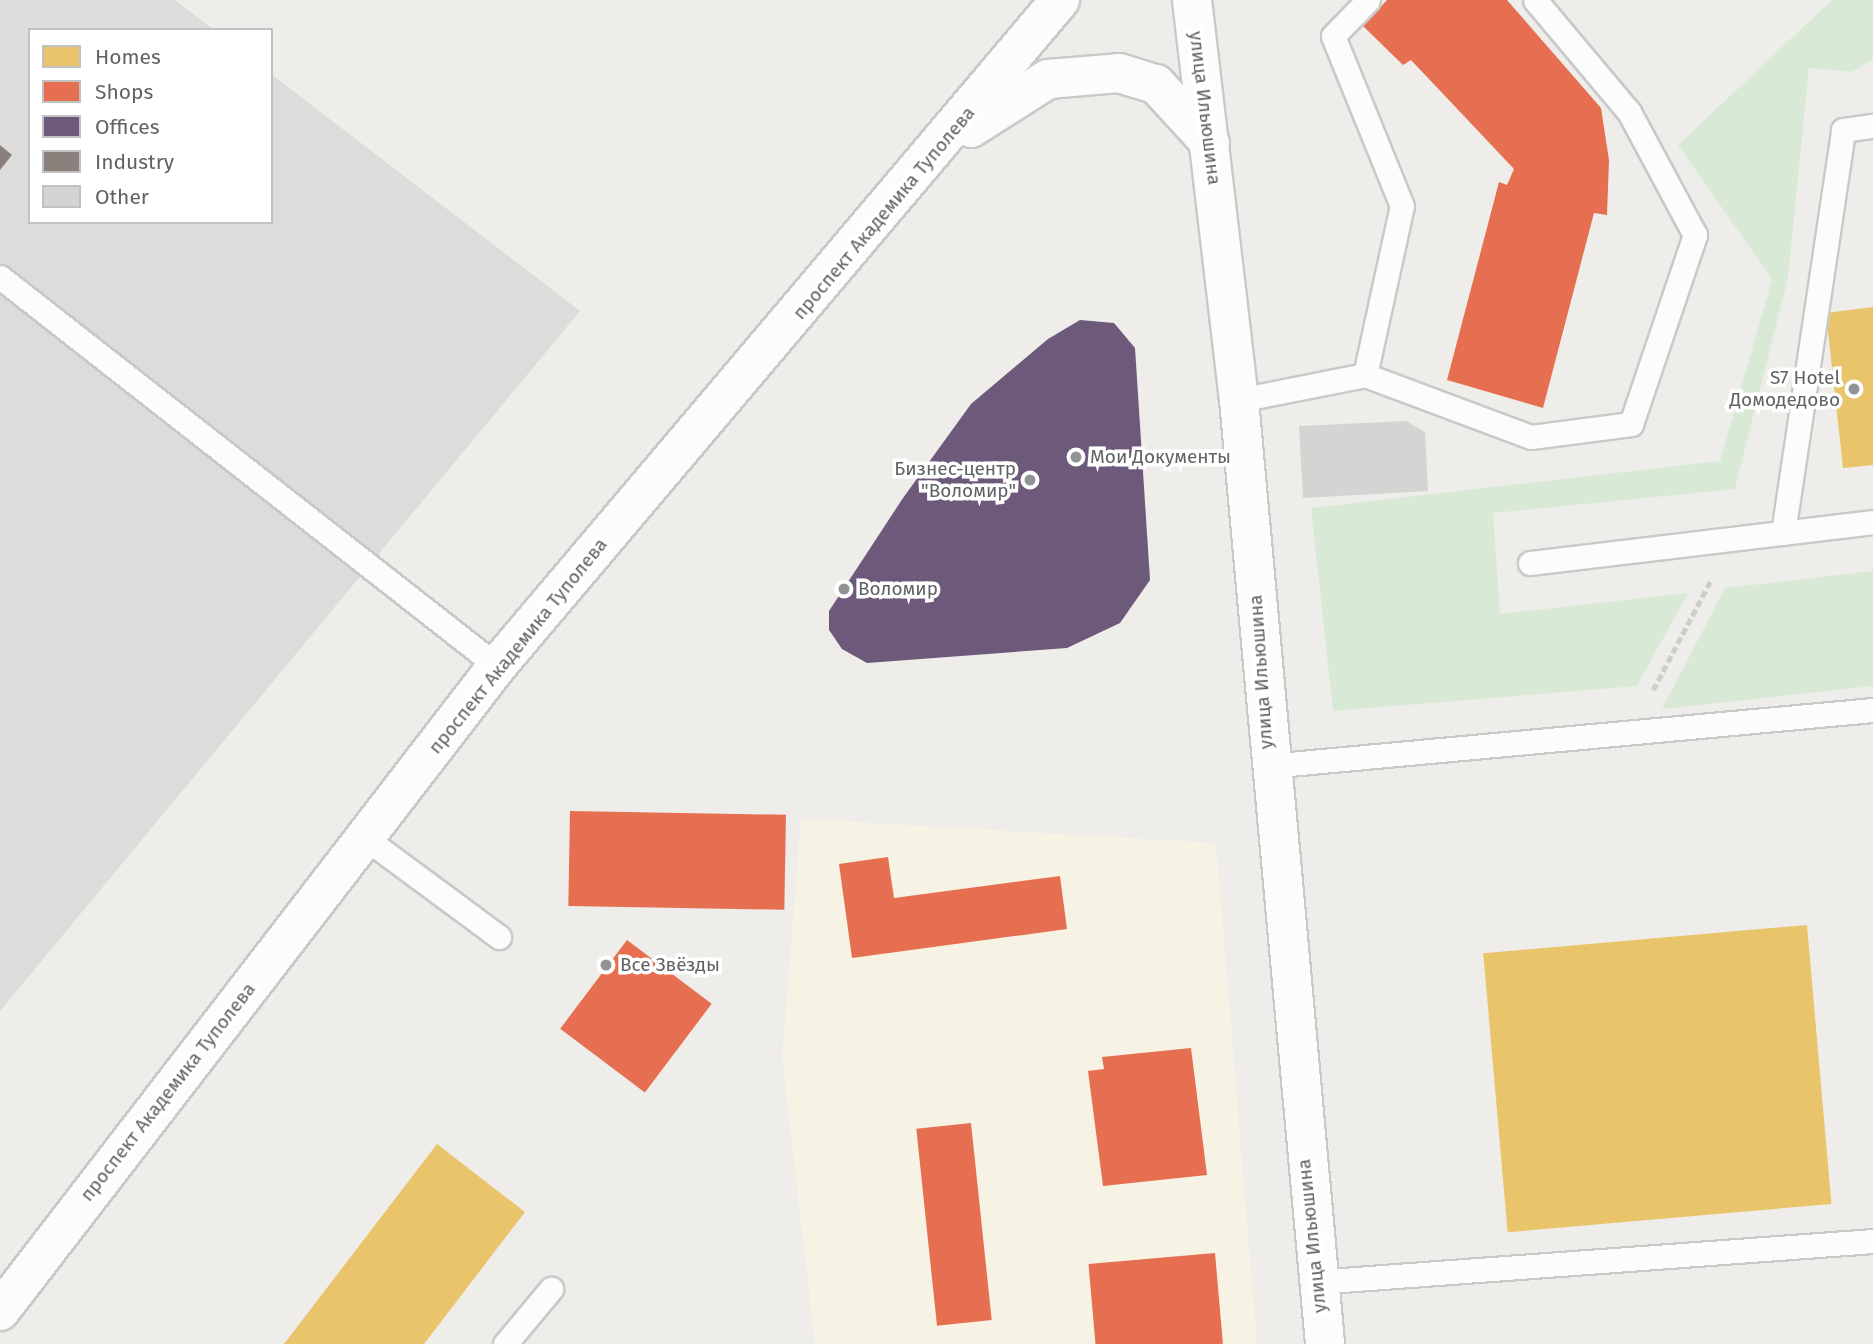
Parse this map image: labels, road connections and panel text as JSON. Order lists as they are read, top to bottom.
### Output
{
  "streets": {
    "main road": ["улица Ильюшина", "проспект Академика Туполева"]
  },
  "places": [
    "S7 Hotel Домодедово",
    "Мои Документы",
    "Бизнес-центр \"Воломир\"",
    "Воломир",
    "Все Звёзды"
  ],
  "legend": [
    "Homes",
    "Shops",
    "Offices",
    "Industry",
    "Other"
  ]
}
